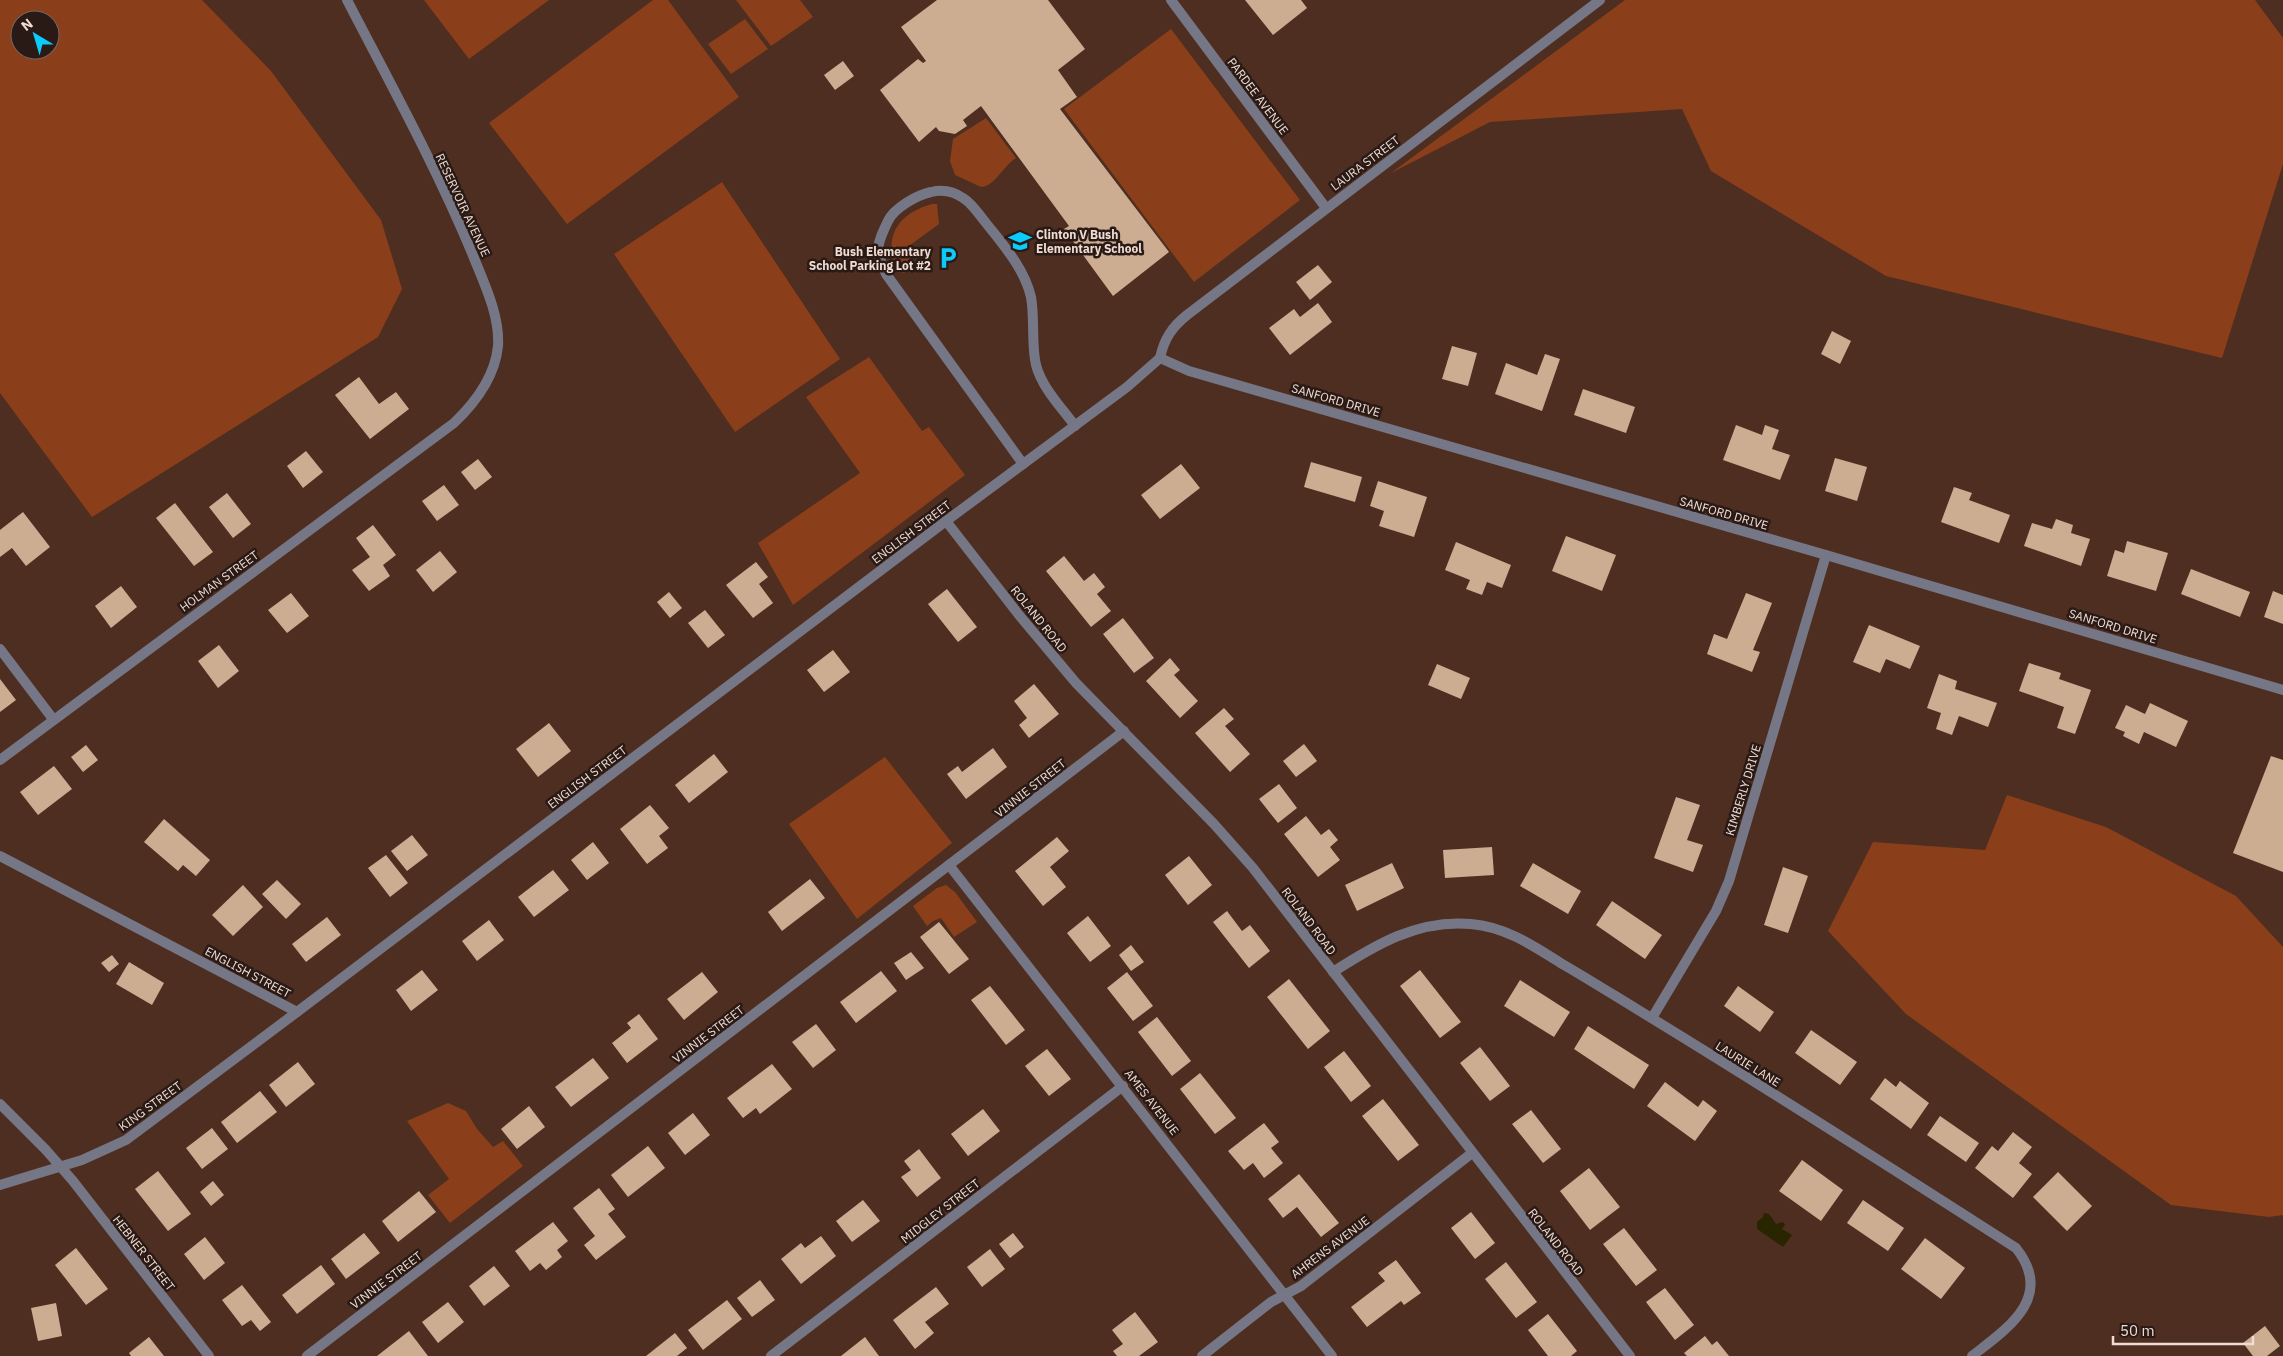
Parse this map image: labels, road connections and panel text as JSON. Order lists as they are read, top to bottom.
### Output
{
  "streets": {
    "street": [
      "PARDEE AVENUE",
      "LAURA STREET",
      "RESERVOIR AVENUE",
      "SANFORD DRIVE",
      "ENGLISH STREET",
      "HOLMAN STREET",
      "ROLAND ROAD",
      "VINNIE STREET",
      "KIMBERLY DRIVE",
      "LAURIE LANE",
      "AMES AVENUE",
      "KING STREET",
      "MIDGLEY STREET",
      "AHRENS AVENUE",
      "HEBNER STREET"
    ]
  },
  "crossings": [
    ["PARDEE AVENUE", "LAURA STREET"],
    ["LAURA STREET", "SANFORD DRIVE"],
    ["LAURA STREET", "ENGLISH STREET"],
    ["RESERVOIR AVENUE", "HOLMAN STREET"],
    ["SANFORD DRIVE", "ENGLISH STREET"],
    ["SANFORD DRIVE", "KIMBERLY DRIVE"],
    ["ENGLISH STREET", "ROLAND ROAD"],
    ["ENGLISH STREET", "KING STREET"],
    ["ROLAND ROAD", "VINNIE STREET"],
    ["ROLAND ROAD", "LAURIE LANE"],
    ["ROLAND ROAD", "AHRENS AVENUE"],
    ["VINNIE STREET", "AMES AVENUE"],
    ["KIMBERLY DRIVE", "LAURIE LANE"],
    ["AMES AVENUE", "MIDGLEY STREET"],
    ["AMES AVENUE", "AHRENS AVENUE"],
    ["KING STREET", "HEBNER STREET"]
  ],
  "places": {
    "school or university": ["Clinton V Bush Elementary School"],
    "parking": ["Bush Elementary School Parking Lot #2"]
  },
  "scale_bar": "50 m",
  "north": "top left"
}
